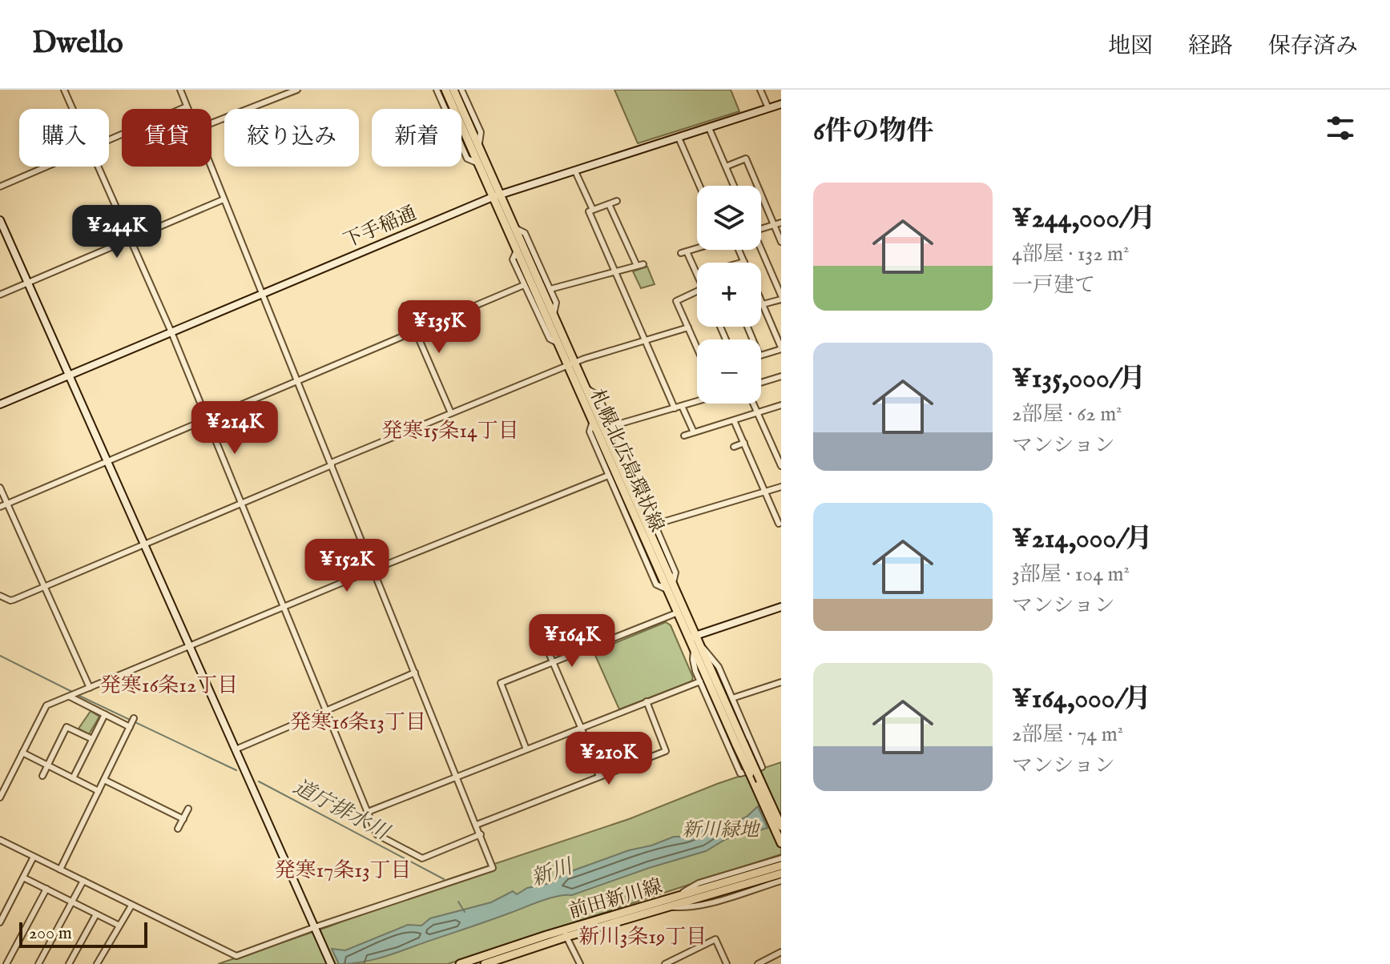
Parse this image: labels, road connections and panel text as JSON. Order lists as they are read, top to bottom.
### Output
{
  "streets": {
    "main road": ["札幌北広島環状線", "前田新川線"],
    "street": ["下手稲通"]
  },
  "crossings": [
    ["下手稲通", "札幌北広島環状線"]
  ],
  "districts": [
    "発寒15条14丁目",
    "発寒16条12丁目",
    "発寒16条13丁目",
    "発寒17条13丁目",
    "新川3条19丁目"
  ],
  "water": ["道庁排水川", "新川"],
  "parks": ["新川緑地"],
  "scale_bar": "200 m",
  "page": {
    "header": "Dwello",
    "nav": ["地図", "経路", "保存済み"],
    "heading": "6件の物件",
    "chip": [
      "購入",
      "賃貸",
      "絞り込み",
      "新着"
    ],
    "list": [
      {
        "name": "¥244,000/月",
        "note": "4部屋 · 132 m² · 一戸建て"
      },
      {
        "name": "¥135,000/月",
        "note": "2部屋 · 62 m² · マンション"
      },
      {
        "name": "¥214,000/月",
        "note": "3部屋 · 104 m² · マンション"
      },
      {
        "name": "¥164,000/月",
        "note": "2部屋 · 74 m² · マンション"
      }
    ],
    "map_buttons": ["+", "−"],
    "price": [
      "¥244K",
      "¥135K",
      "¥214K",
      "¥152K",
      "¥164K",
      "¥210K"
    ],
    "scale": "200 m"
  }
}
